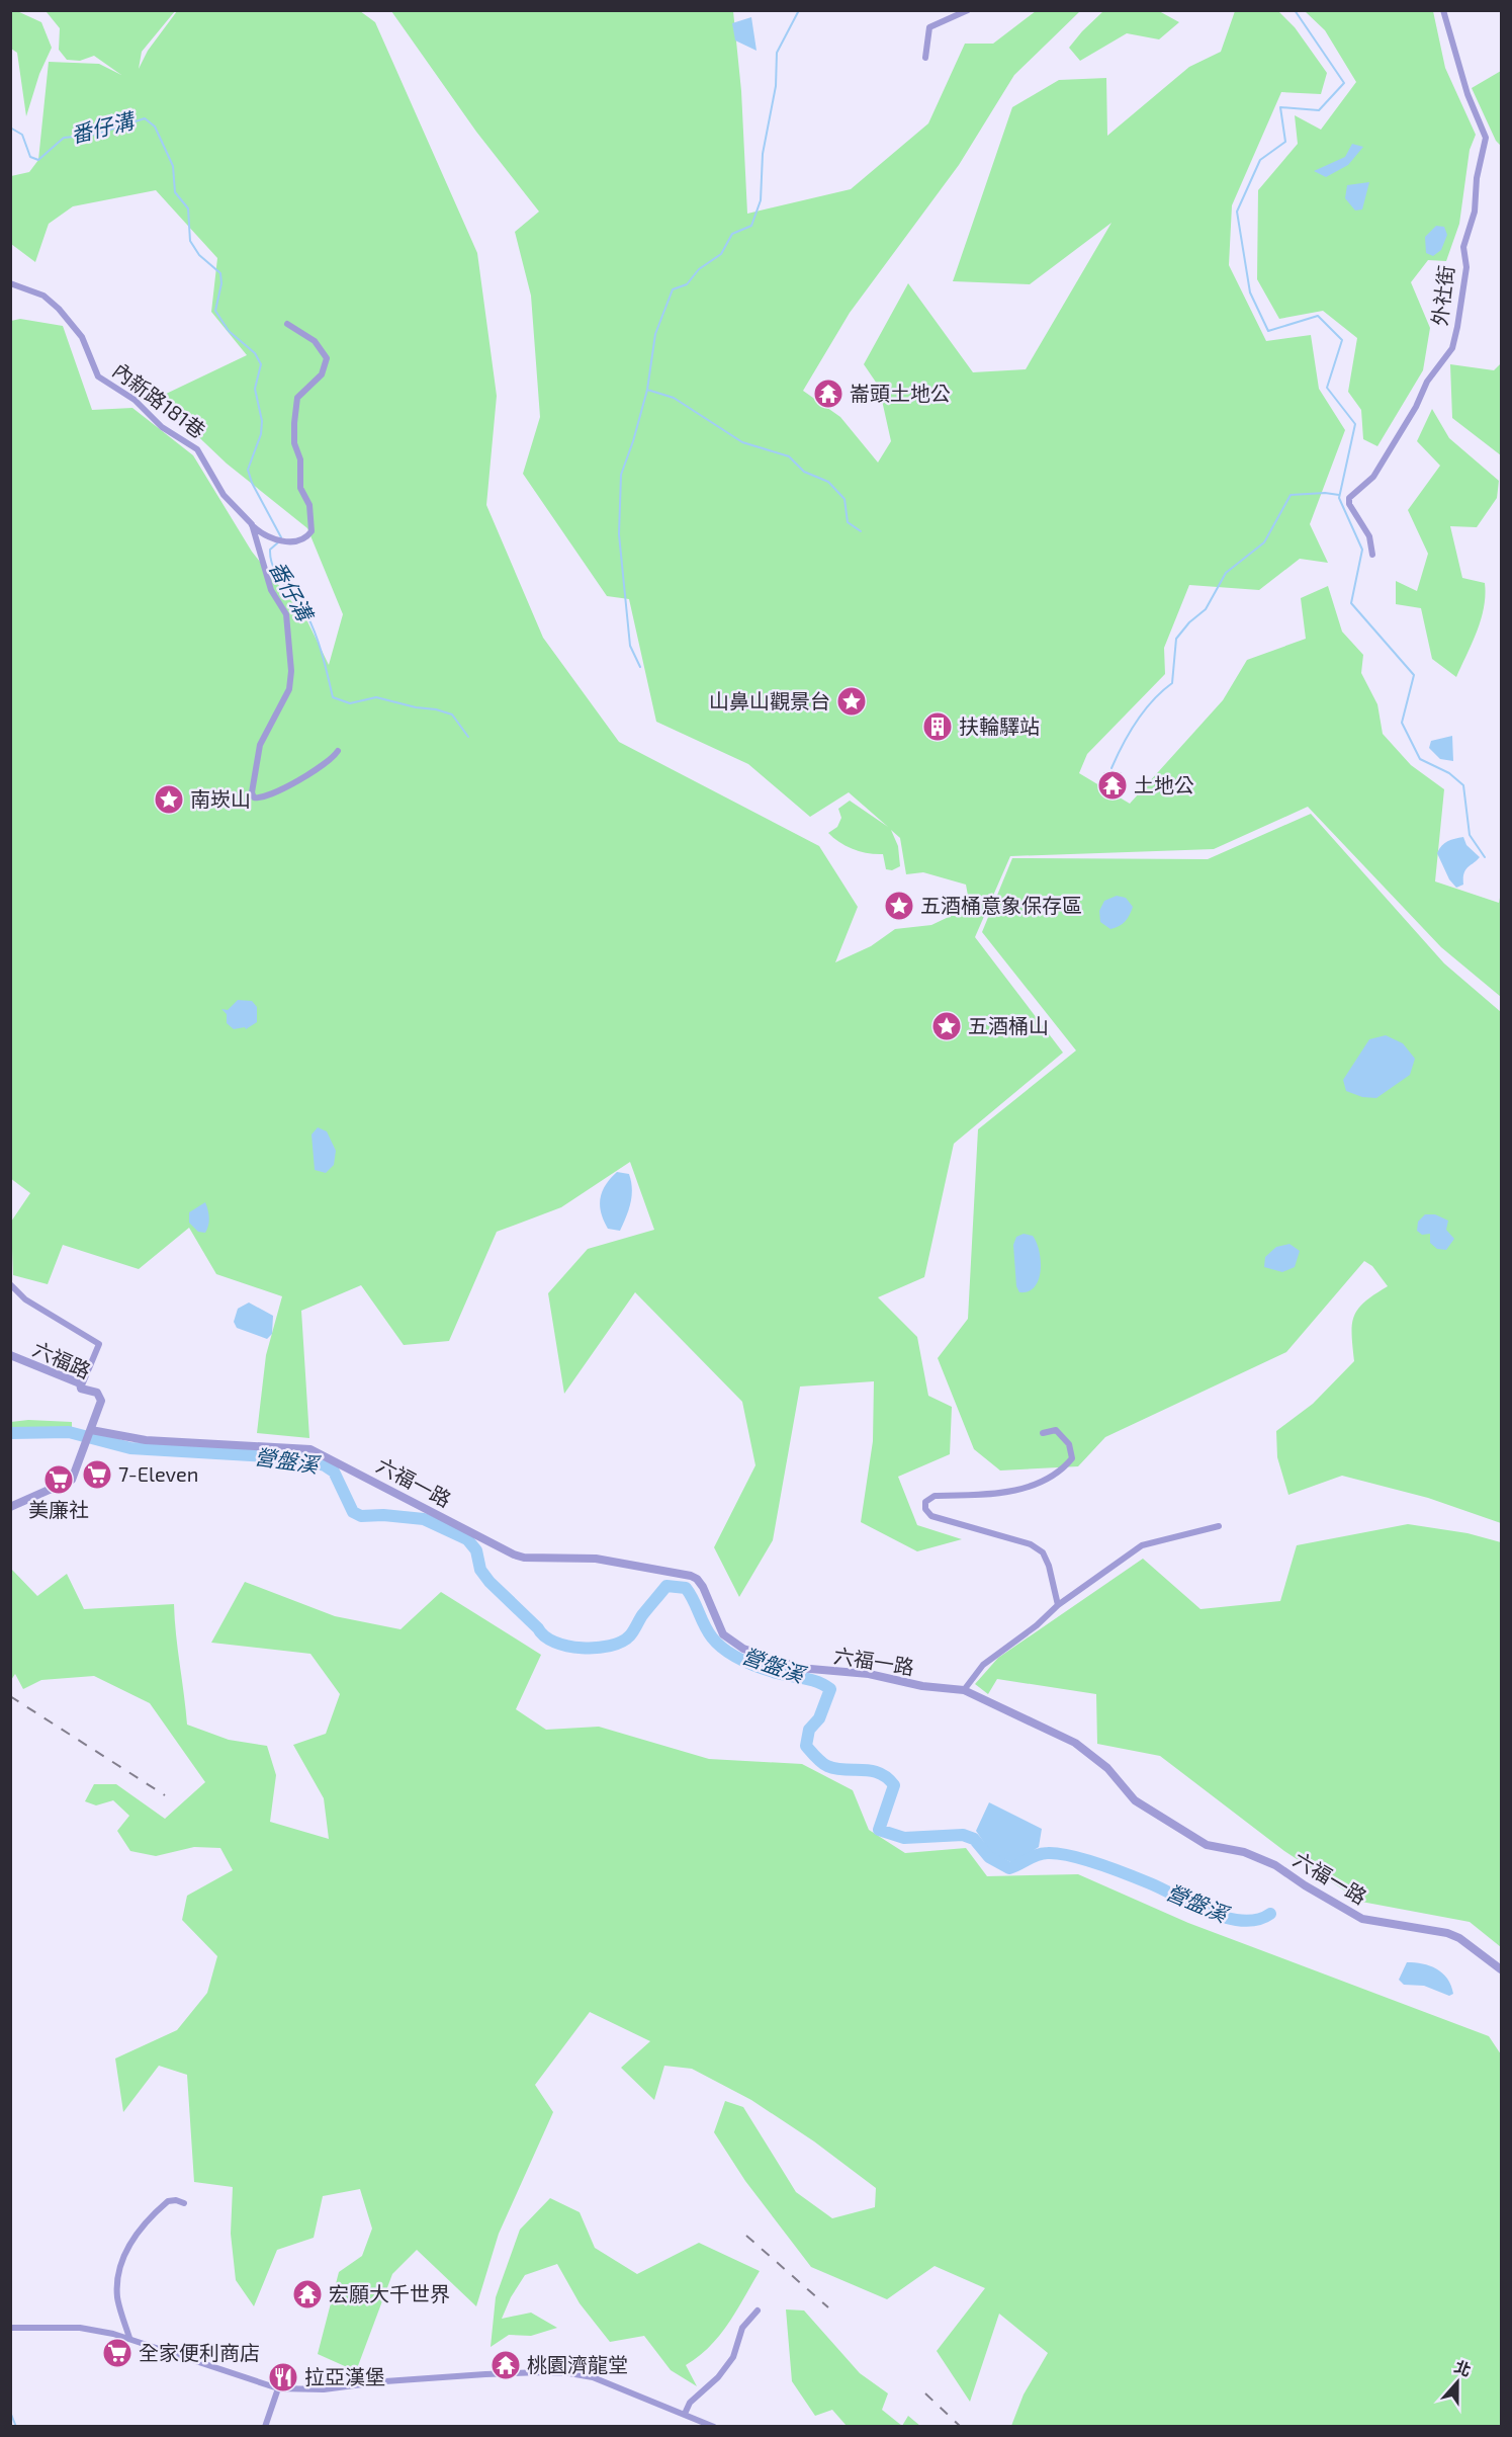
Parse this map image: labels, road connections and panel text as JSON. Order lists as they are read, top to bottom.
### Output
{
  "streets": {
    "street": [
      "外社街",
      "內新路181巷",
      "六福路",
      "六福一路"
    ]
  },
  "crossings": [
    ["六福路", "六福一路"]
  ],
  "water": ["番仔溝", "營盤溪"],
  "places": {
    "temple": [
      "崙頭土地公",
      "土地公",
      "宏願大千世界",
      "桃園濟龍堂"
    ],
    "place": [
      "山鼻山觀景台",
      "南崁山",
      "五酒桶意象保存區",
      "五酒桶山"
    ],
    "building": ["扶輪驛站"],
    "supermarket": ["7-Eleven", "美廉社", "全家便利商店"],
    "restaurant": ["拉亞漢堡"]
  },
  "north": "top"
}
